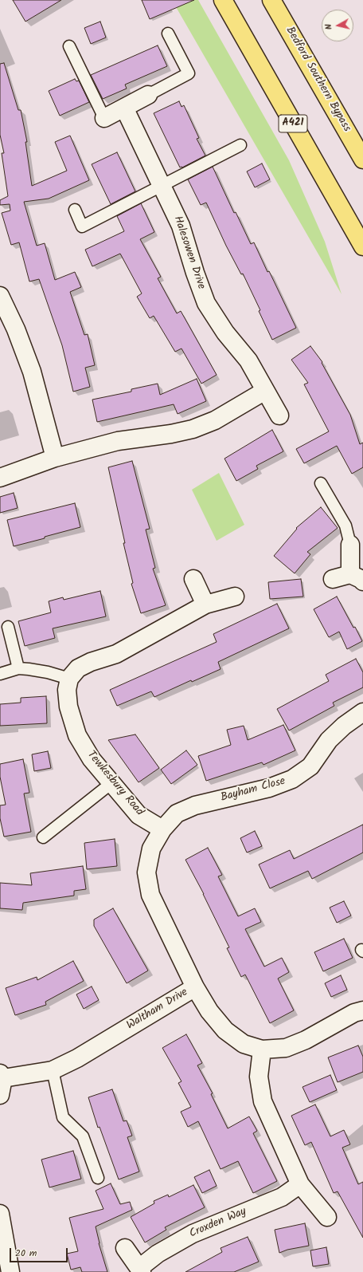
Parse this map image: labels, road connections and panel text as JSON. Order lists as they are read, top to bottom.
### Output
{
  "streets": {
    "highway": ["Bedford Southern Bypass", "A421"],
    "street": [
      "Halesowen Drive",
      "Tewkesbury Road",
      "Bayham Close",
      "Waltham Drive",
      "Croxden Way"
    ]
  },
  "crossings": [
    ["Tewkesbury Road", "Bayham Close"]
  ],
  "scale_bar": "20 m",
  "north": "left"
}
